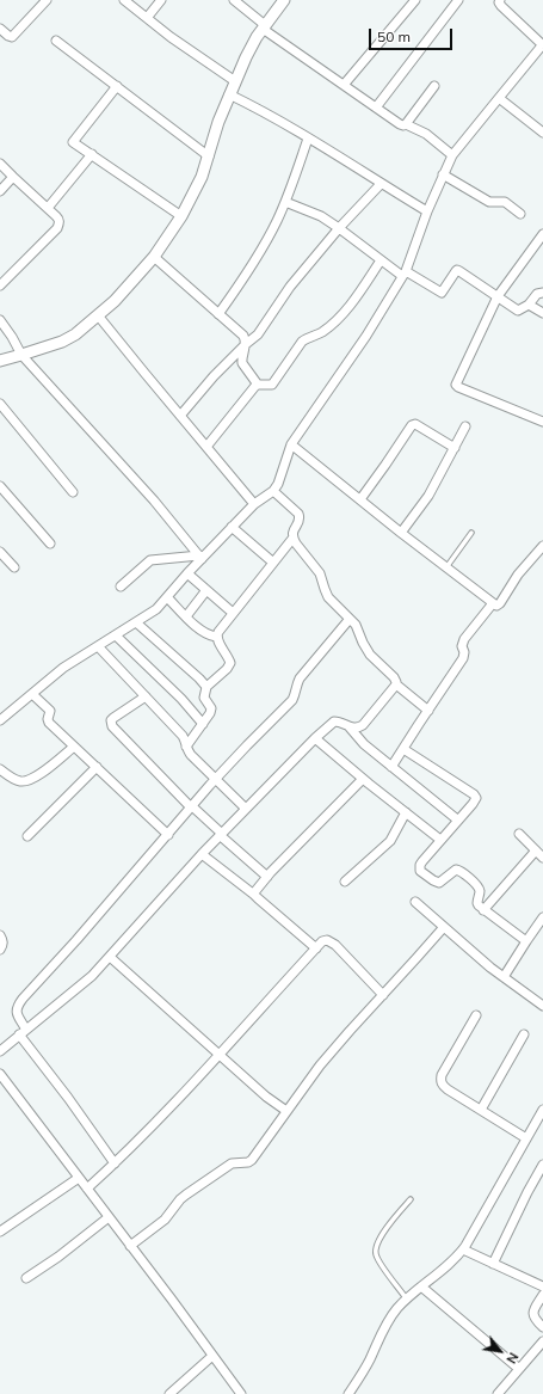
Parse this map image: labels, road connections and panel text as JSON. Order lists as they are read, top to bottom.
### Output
{
  "scale_bar": "50 m",
  "north": "bottom right"
}
